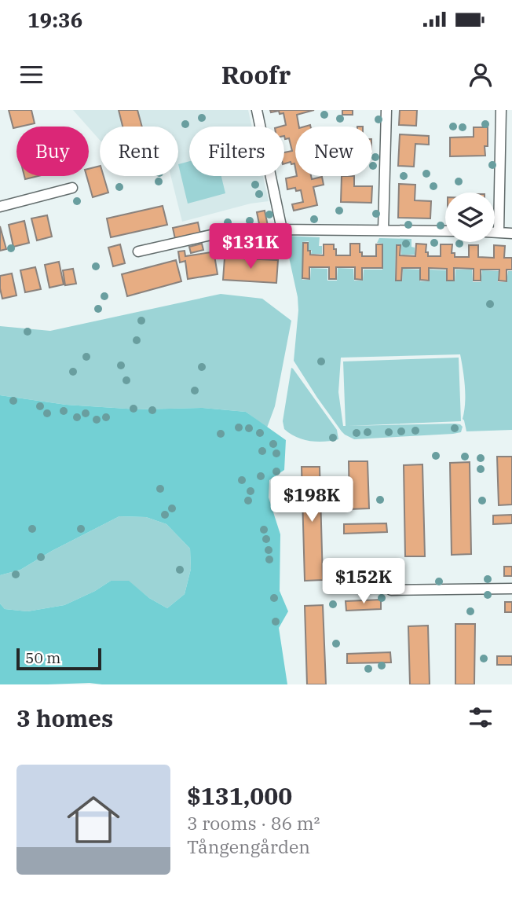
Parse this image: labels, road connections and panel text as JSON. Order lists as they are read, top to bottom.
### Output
{
  "scale_bar": "50 m",
  "page": {
    "status": "19:36",
    "header": "Roofr",
    "chip": [
      "Buy",
      "Rent",
      "Filters",
      "New"
    ],
    "price": ["$131K", "$198K", "$152K"],
    "scale": "50 m",
    "heading": "3 homes",
    "list": [
      {
        "name": "$131,000",
        "note": "3 rooms · 86 m² · Tångengården"
      }
    ]
  }
}
